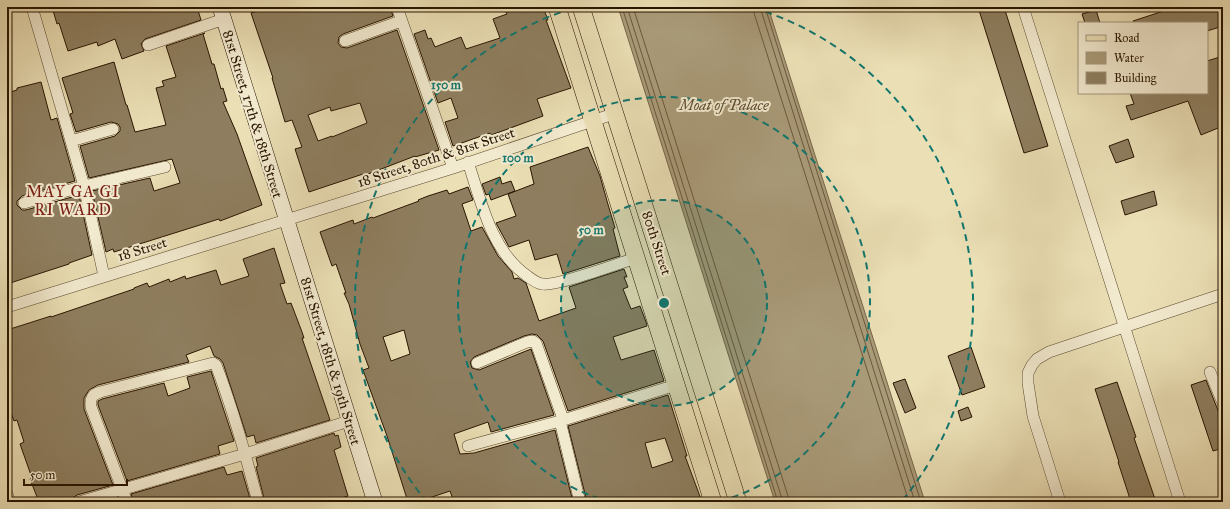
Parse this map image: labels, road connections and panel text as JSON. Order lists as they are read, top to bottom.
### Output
{
  "streets": {
    "main road": ["80th Street"],
    "street": [
      "81st Street, 17th & 18th Street",
      "18 Street, 80th & 81st Street",
      "18 Street",
      "81st Street, 18th & 19th Street"
    ]
  },
  "crossings": [
    ["81st Street, 17th & 18th Street", "18 Street, 80th & 81st Street"],
    ["81st Street, 17th & 18th Street", "18 Street"],
    ["81st Street, 17th & 18th Street", "81st Street, 18th & 19th Street"],
    ["18 Street, 80th & 81st Street", "80th Street"],
    ["18 Street, 80th & 81st Street", "18 Street"],
    ["18 Street, 80th & 81st Street", "81st Street, 18th & 19th Street"],
    ["18 Street", "81st Street, 18th & 19th Street"]
  ],
  "districts": ["MAY GA GI RI WARD"],
  "water": ["Moat of Palace"],
  "legend": ["Road", "Water", "Building"],
  "scale_bar": "50 m",
  "rings": ["150 m", "100 m", "50 m"]
}
